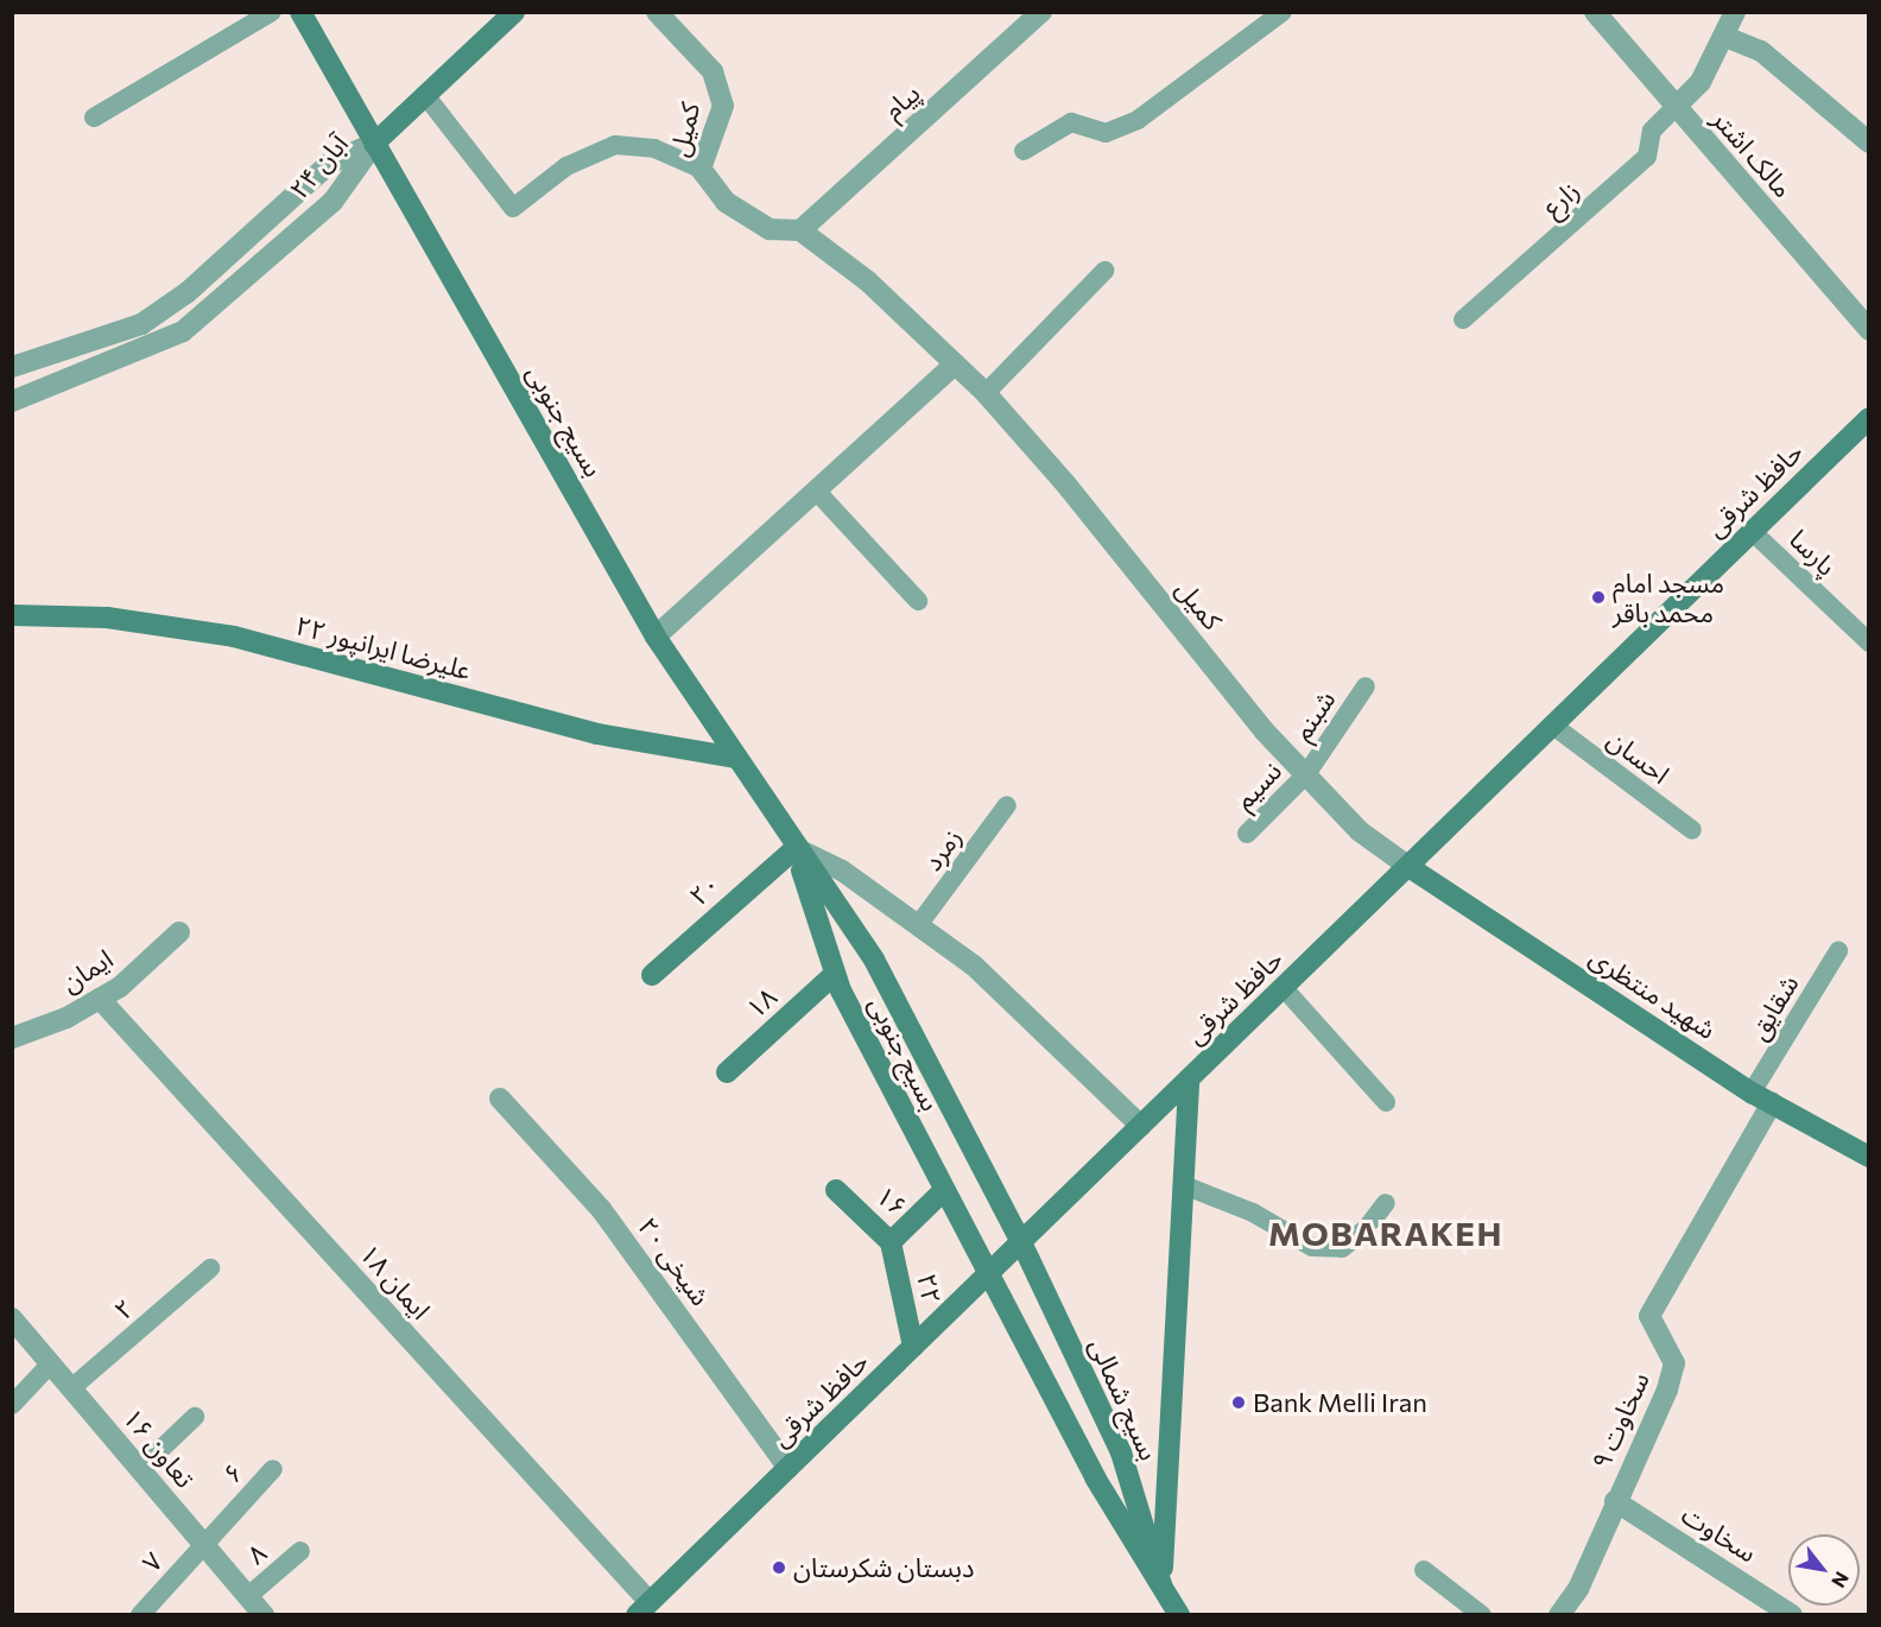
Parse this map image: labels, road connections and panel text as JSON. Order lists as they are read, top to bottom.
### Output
{
  "streets": {
    "main road": [
      "بسیج جنوبی",
      "حافظ شرقی",
      "علیرضا ایرانپور ۲۲",
      "۲۰",
      "شهید منتظری",
      "۱۸",
      "۱۶",
      "۲۲",
      "بسیج شمالی"
    ],
    "street": [
      "پیام",
      "کمیل",
      "مالک اشتر",
      "آبان ۲۴",
      "ایمان",
      "شیخی ۲۰",
      "ایمان ۱۸",
      "سخاوت ۹",
      "تعاون ۱۶",
      "سخاوت"
    ],
    "lane": [
      "زارع",
      "پارسا",
      "شبنم",
      "احسان",
      "نسیم",
      "زمرد",
      "شقایق",
      "۲",
      "۶",
      "۸",
      "۷"
    ]
  },
  "crossings": [
    ["پیام", "کمیل"],
    ["کمیل", "حافظ شرقی"],
    ["کمیل", "شبنم"],
    ["کمیل", "نسیم"],
    ["کمیل", "شهید منتظری"],
    ["مالک اشتر", "زارع"],
    ["آبان ۲۴", "بسیج جنوبی"],
    ["بسیج جنوبی", "حافظ شرقی"],
    ["بسیج جنوبی", "علیرضا ایرانپور ۲۲"],
    ["بسیج جنوبی", "۲۰"],
    ["بسیج جنوبی", "۱۸"],
    ["بسیج جنوبی", "۱۶"],
    ["بسیج جنوبی", "بسیج شمالی"],
    ["حافظ شرقی", "پارسا"],
    ["حافظ شرقی", "احسان"],
    ["حافظ شرقی", "شهید منتظری"],
    ["حافظ شرقی", "شیخی ۲۰"],
    ["حافظ شرقی", "ایمان ۱۸"],
    ["حافظ شرقی", "۲۲"],
    ["حافظ شرقی", "بسیج شمالی"],
    ["شبنم", "نسیم"],
    ["ایمان", "ایمان ۱۸"],
    ["شهید منتظری", "شقایق"],
    ["شهید منتظری", "سخاوت ۹"],
    ["۱۶", "۲۲"],
    ["۲", "تعاون ۱۶"],
    ["سخاوت ۹", "سخاوت"],
    ["تعاون ۱۶", "۶"],
    ["تعاون ۱۶", "۸"],
    ["تعاون ۱۶", "۷"],
    ["۶", "۷"]
  ],
  "districts": ["MOBARAKEH"],
  "places": ["مسجد امام محمد باقر", "Bank Melli Iran", "دبستان شکرستان"],
  "north": "bottom right"
}
